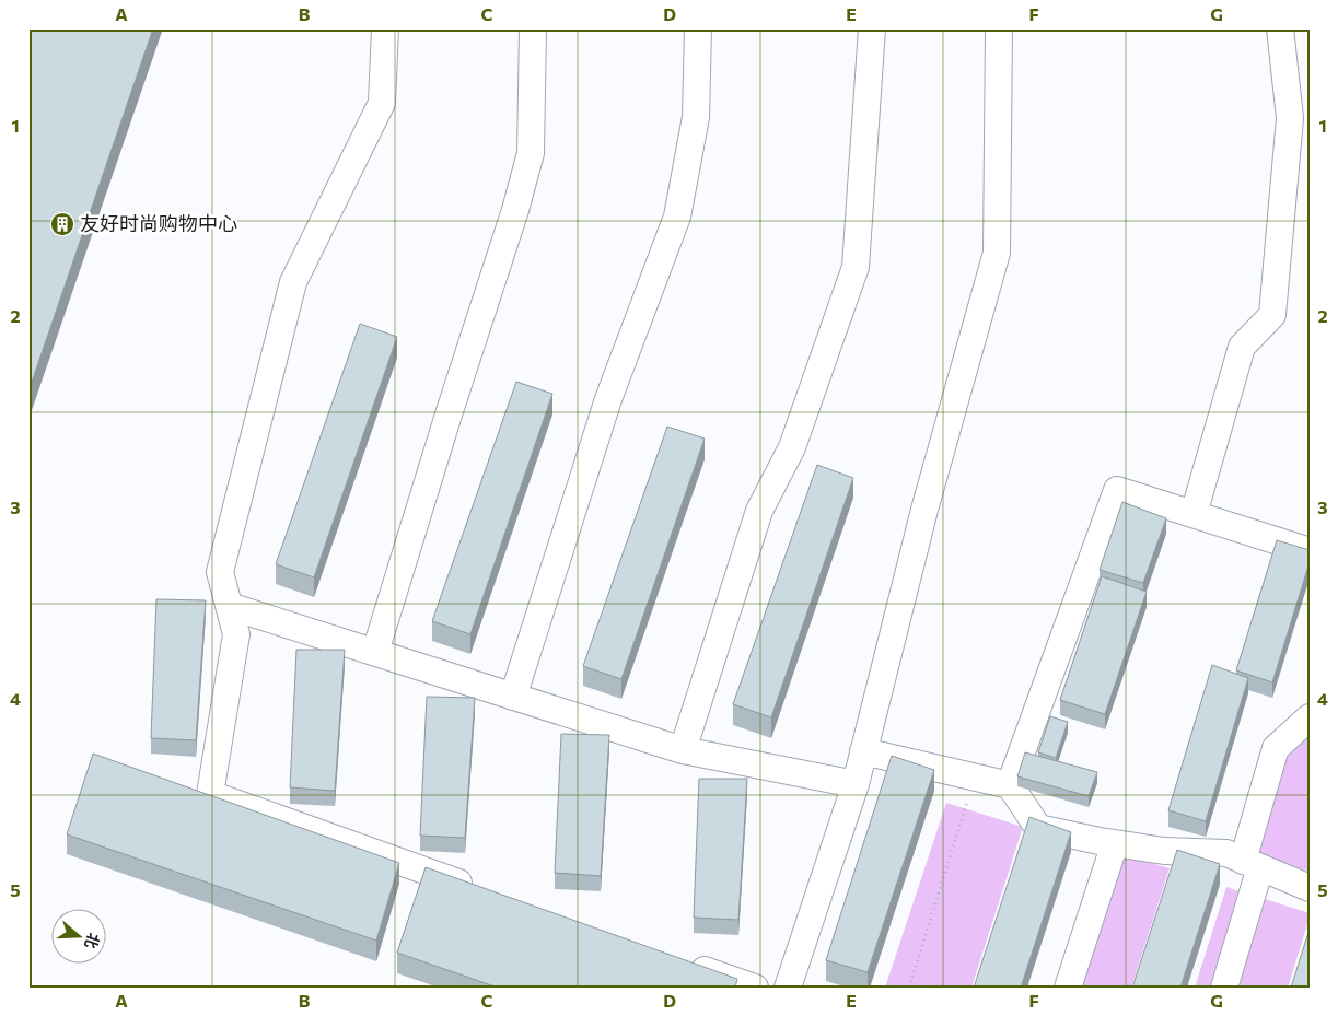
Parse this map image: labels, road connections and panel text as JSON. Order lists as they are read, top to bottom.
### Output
{
  "places": {
    "building": ["友好时尚购物中心"]
  },
  "north": "right",
  "grid": {
    "columns": [
      "A",
      "B",
      "C",
      "D",
      "E",
      "F",
      "G"
    ],
    "rows": [
      "1",
      "2",
      "3",
      "4",
      "5"
    ]
  }
}
